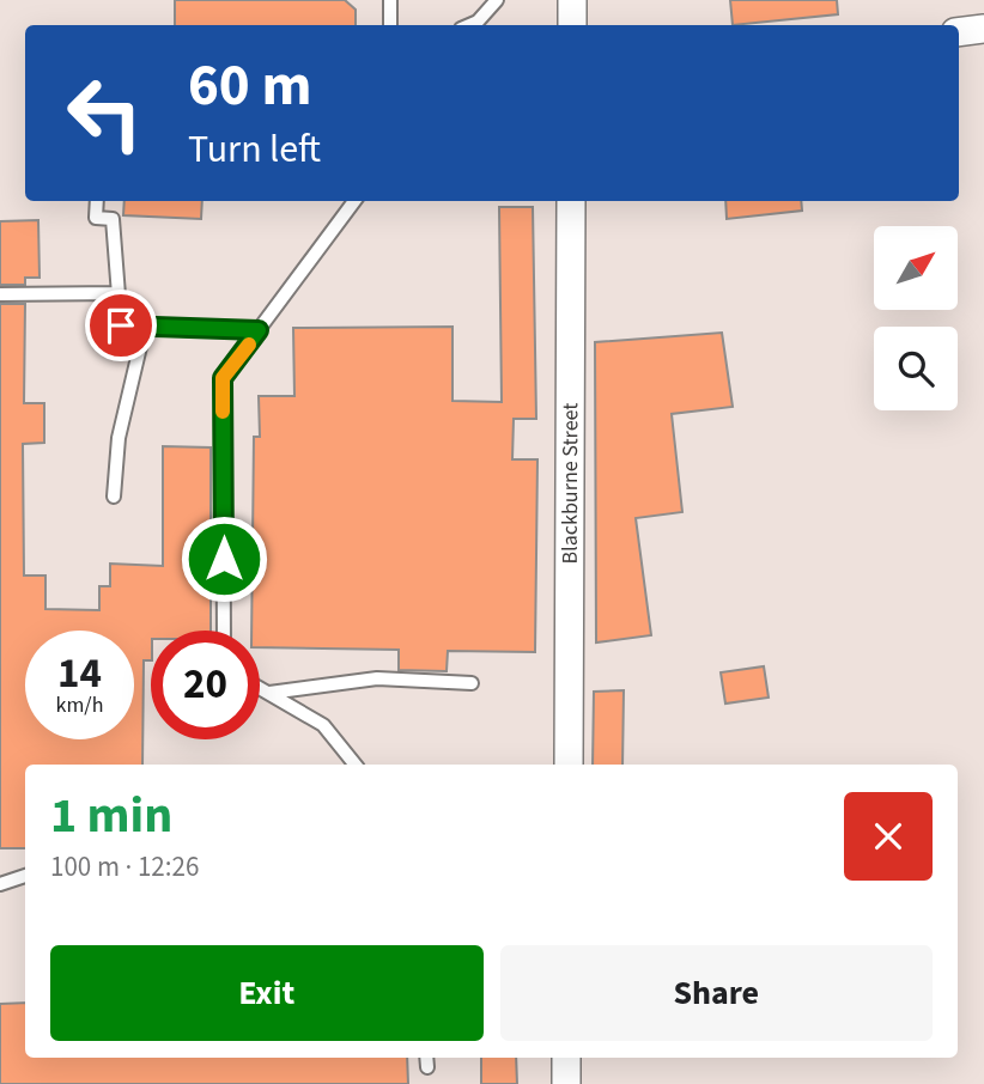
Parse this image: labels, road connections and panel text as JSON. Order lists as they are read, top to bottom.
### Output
{
  "streets": {
    "street": ["Blackburne Street"]
  },
  "north": "top right",
  "page": {
    "turn": ["60 m", "Turn left"],
    "speed": "14 km/h",
    "limit": "20",
    "heading": ["1 min", "100 m · 12:26"],
    "buttons": ["Exit", "Share"]
  }
}
